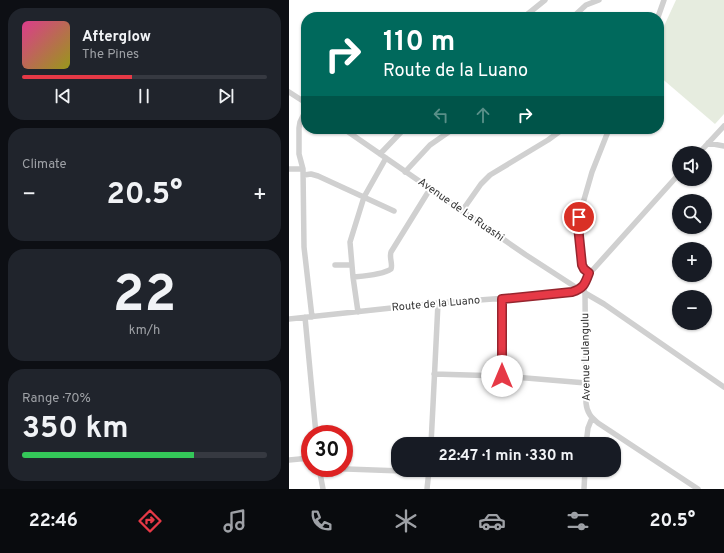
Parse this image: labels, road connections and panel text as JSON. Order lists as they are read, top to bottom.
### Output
{
  "streets": {
    "street": ["Avenue de La Ruashi", "Route de la Luano", "Avenue Lulangulu"]
  },
  "crossings": [
    ["Avenue de La Ruashi", "Route de la Luano"],
    ["Avenue de La Ruashi", "Avenue Lulangulu"],
    ["Route de la Luano", "Avenue Lulangulu"]
  ],
  "page": {
    "turn": ["110 m", "Route de la Luano"],
    "song": ["Afterglow", "The Pines"],
    "tile": [
      "Climate",
      ["22", "km/h"],
      ["Range · 70%", "350 km"]
    ],
    "map_buttons": ["+", "−"],
    "heat": ["−", "20.5°", "+"],
    "limit": "30",
    "trip": "22:47 · 1 min · 330 m",
    "tabs": ["22:46", "20.5°"]
  }
}
